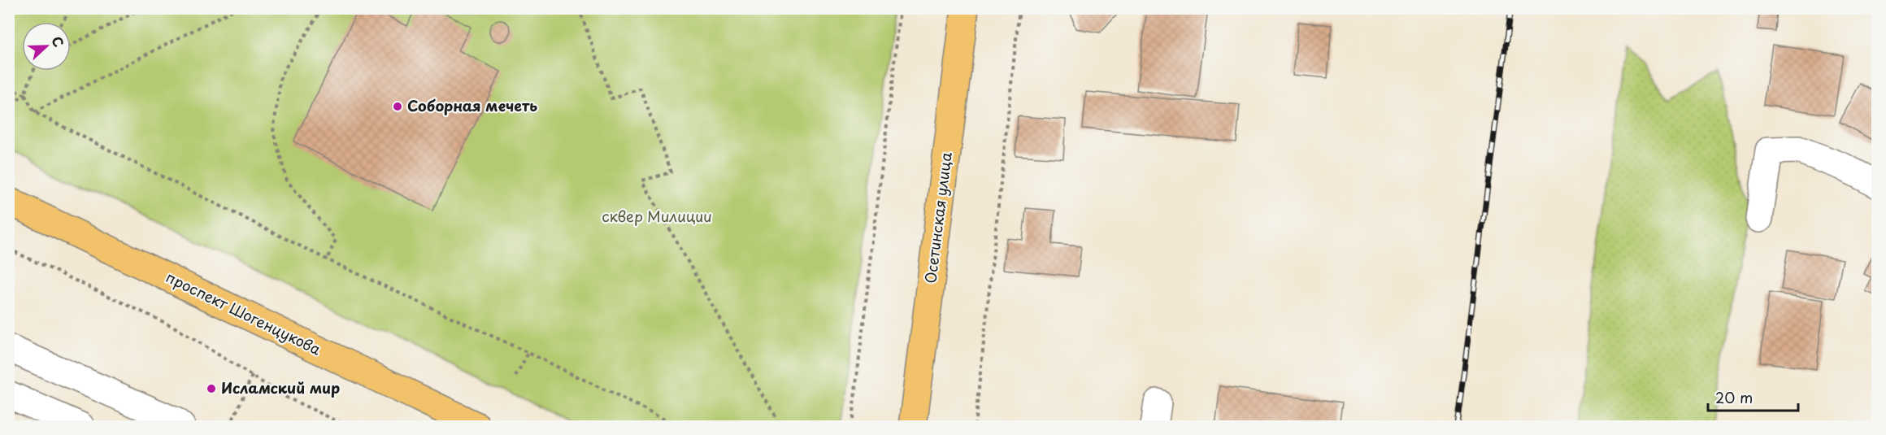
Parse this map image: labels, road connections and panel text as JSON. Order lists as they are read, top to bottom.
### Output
{
  "streets": {
    "main road": ["Осетинская улица", "проспект Шогенцукова"]
  },
  "parks": ["сквер Милиции"],
  "places": ["Соборная мечеть", "Исламский мир"],
  "scale_bar": "20 m",
  "north": "right"
}
